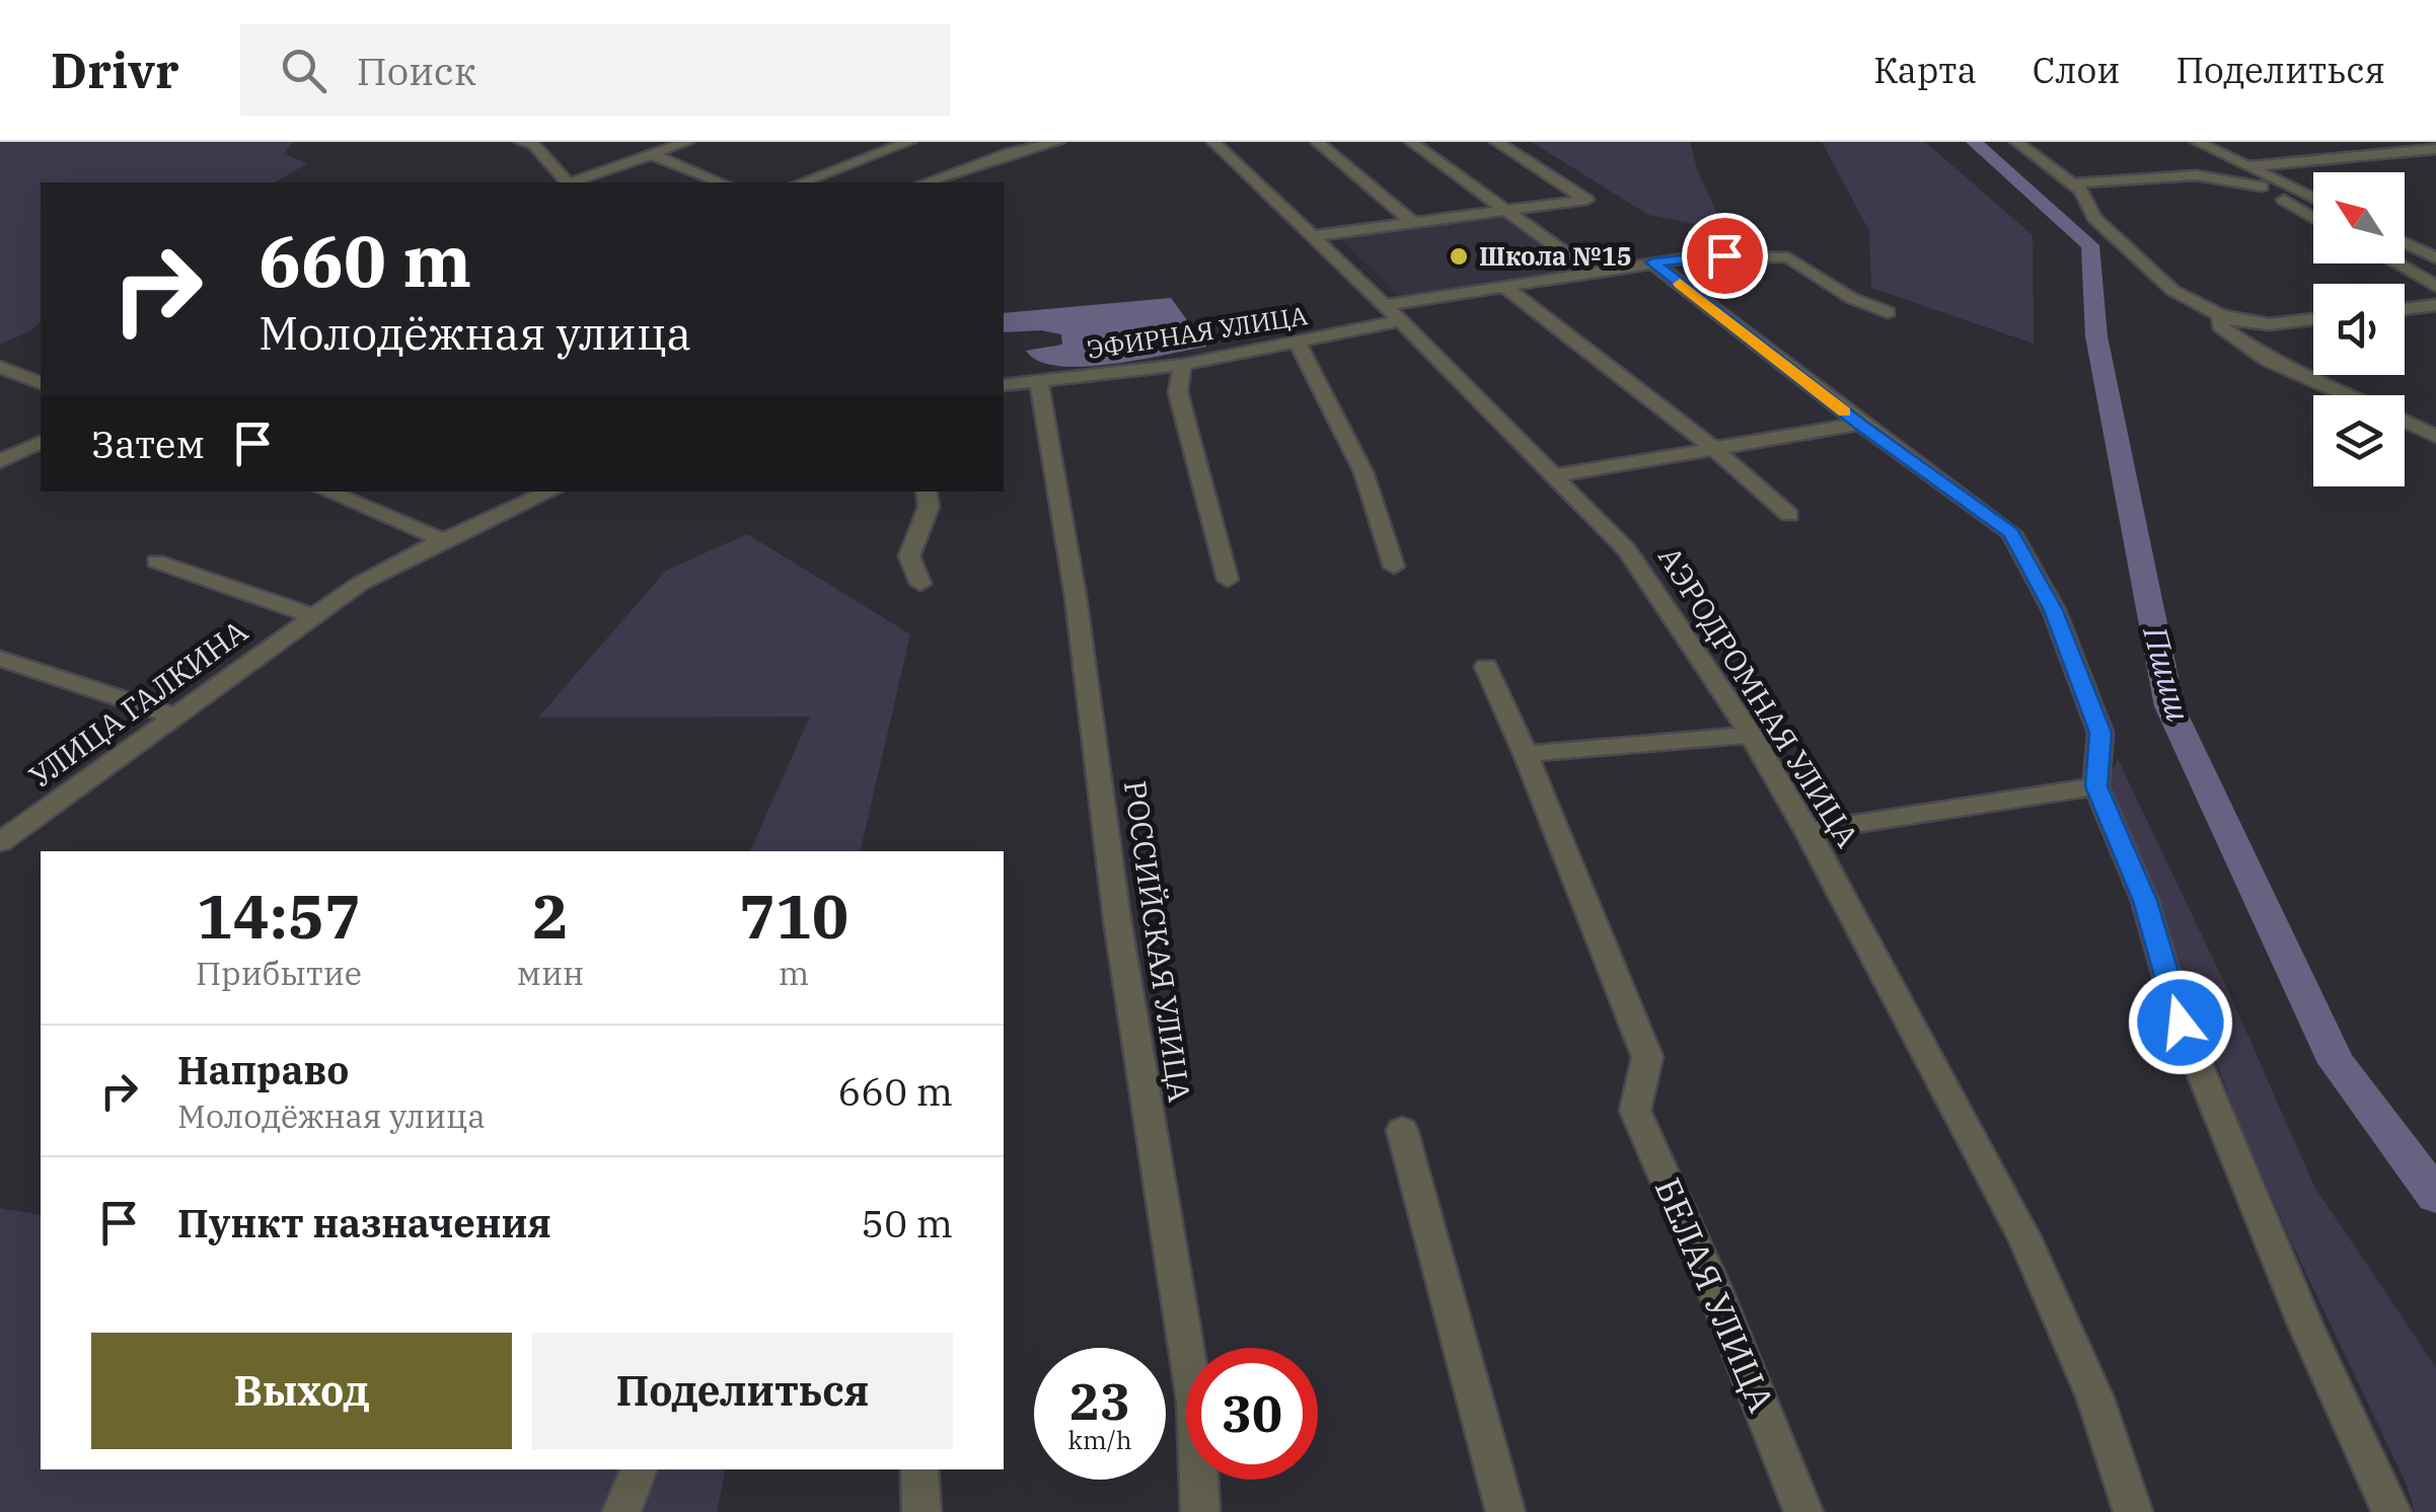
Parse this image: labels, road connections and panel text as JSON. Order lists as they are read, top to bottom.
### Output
{
  "streets": {
    "street": [
      "ЭФИРНАЯ УЛИЦА",
      "АЭРОДРОМНАЯ УЛИЦА",
      "УЛИЦА ГАЛКИНА",
      "РОССИЙСКАЯ УЛИЦА",
      "БЕЛАЯ УЛИЦА"
    ]
  },
  "crossings": [
    ["ЭФИРНАЯ УЛИЦА", "АЭРОДРОМНАЯ УЛИЦА"],
    ["ЭФИРНАЯ УЛИЦА", "РОССИЙСКАЯ УЛИЦА"]
  ],
  "water": ["Пшиш"],
  "places": ["Школа №15"],
  "north": "top left",
  "page": {
    "header": "Drivr",
    "search": "Поиск",
    "nav": ["Карта", "Слои", "Поделиться"],
    "turn": ["660 m", "Молодёжная улица"],
    "then": "Затем",
    "eta": [
      "14:57",
      "Прибытие",
      "2",
      "мин",
      "710",
      "m"
    ],
    "list": [
      {
        "name": "Направо",
        "note": "Молодёжная улица",
        "value": "660 m"
      },
      {
        "name": "Пункт назначения",
        "value": "50 m"
      }
    ],
    "buttons": ["Выход", "Поделиться"],
    "speed": "23 km/h",
    "limit": "30"
  }
}
